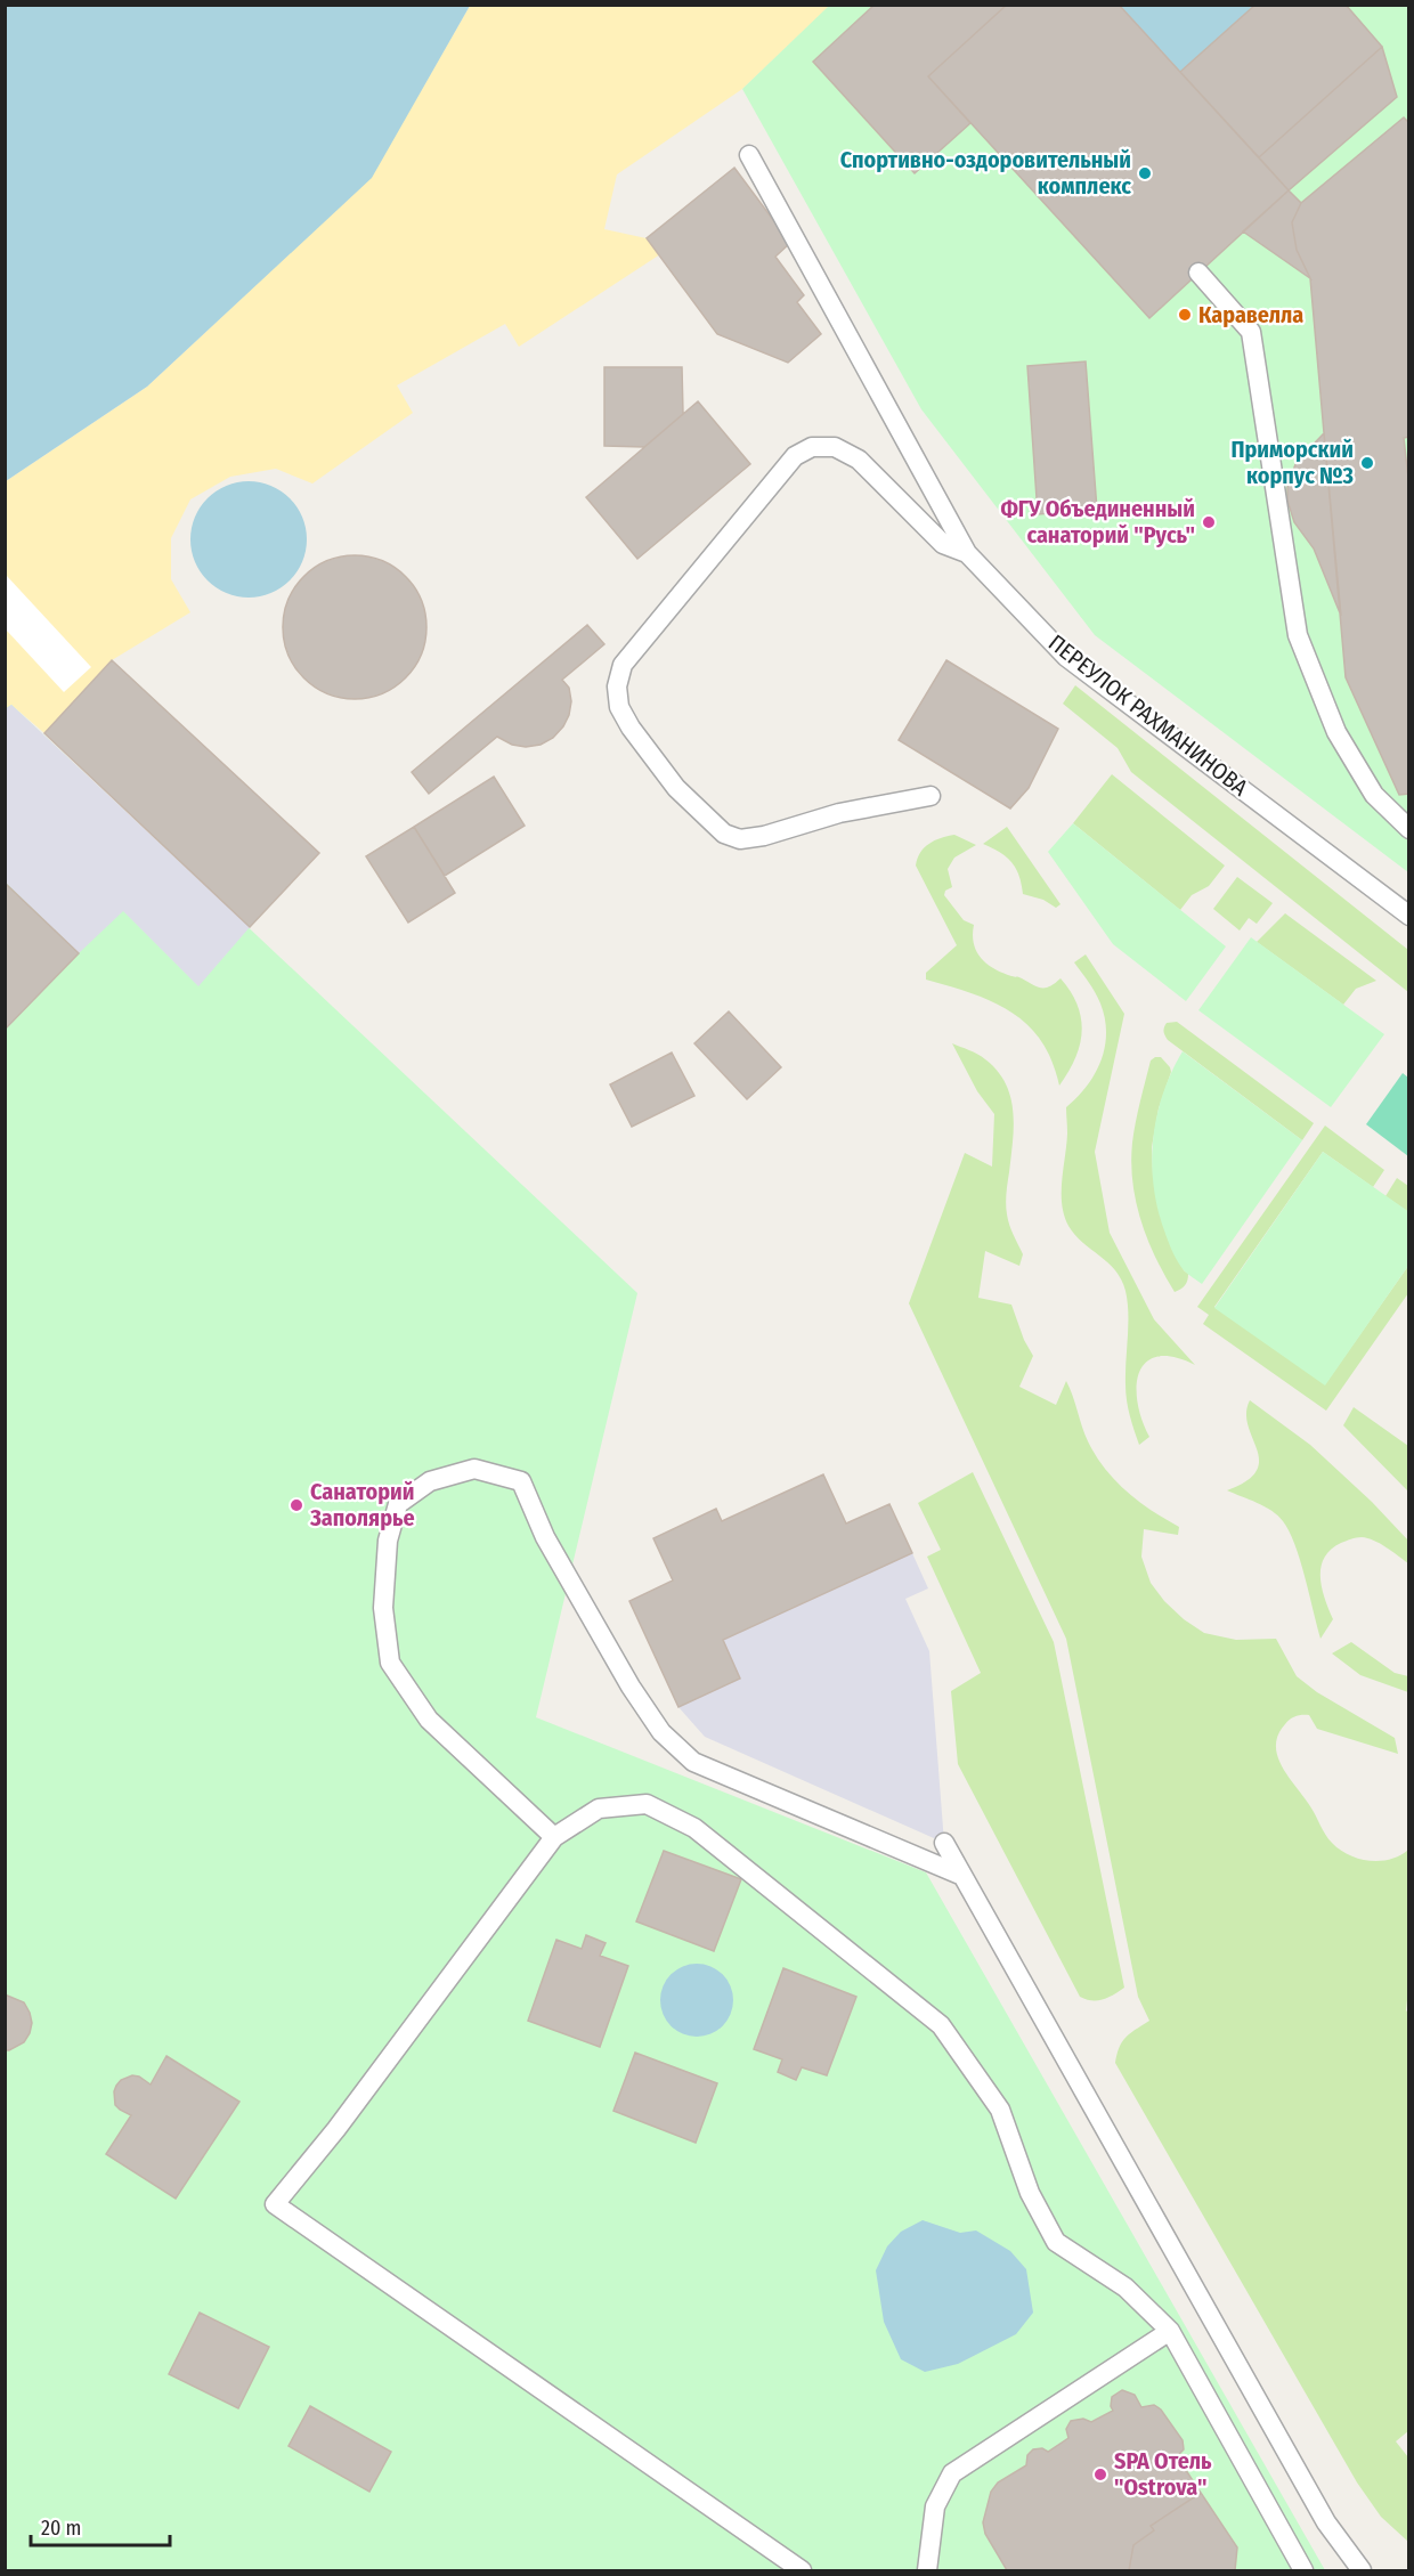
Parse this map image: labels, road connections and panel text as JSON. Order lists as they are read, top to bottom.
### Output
{
  "streets": {
    "lane": ["ПЕРЕУЛОК РАХМАНИНОВА"]
  },
  "places": [
    "Спортивно-оздоровительный комплекс",
    "Каравелла",
    "Приморский корпус №3",
    "ФГУ Объединенный санаторий \"Русь\"",
    "Санаторий Заполярье",
    "SPA Отель \"Ostrova\""
  ],
  "scale_bar": "20 m"
}
